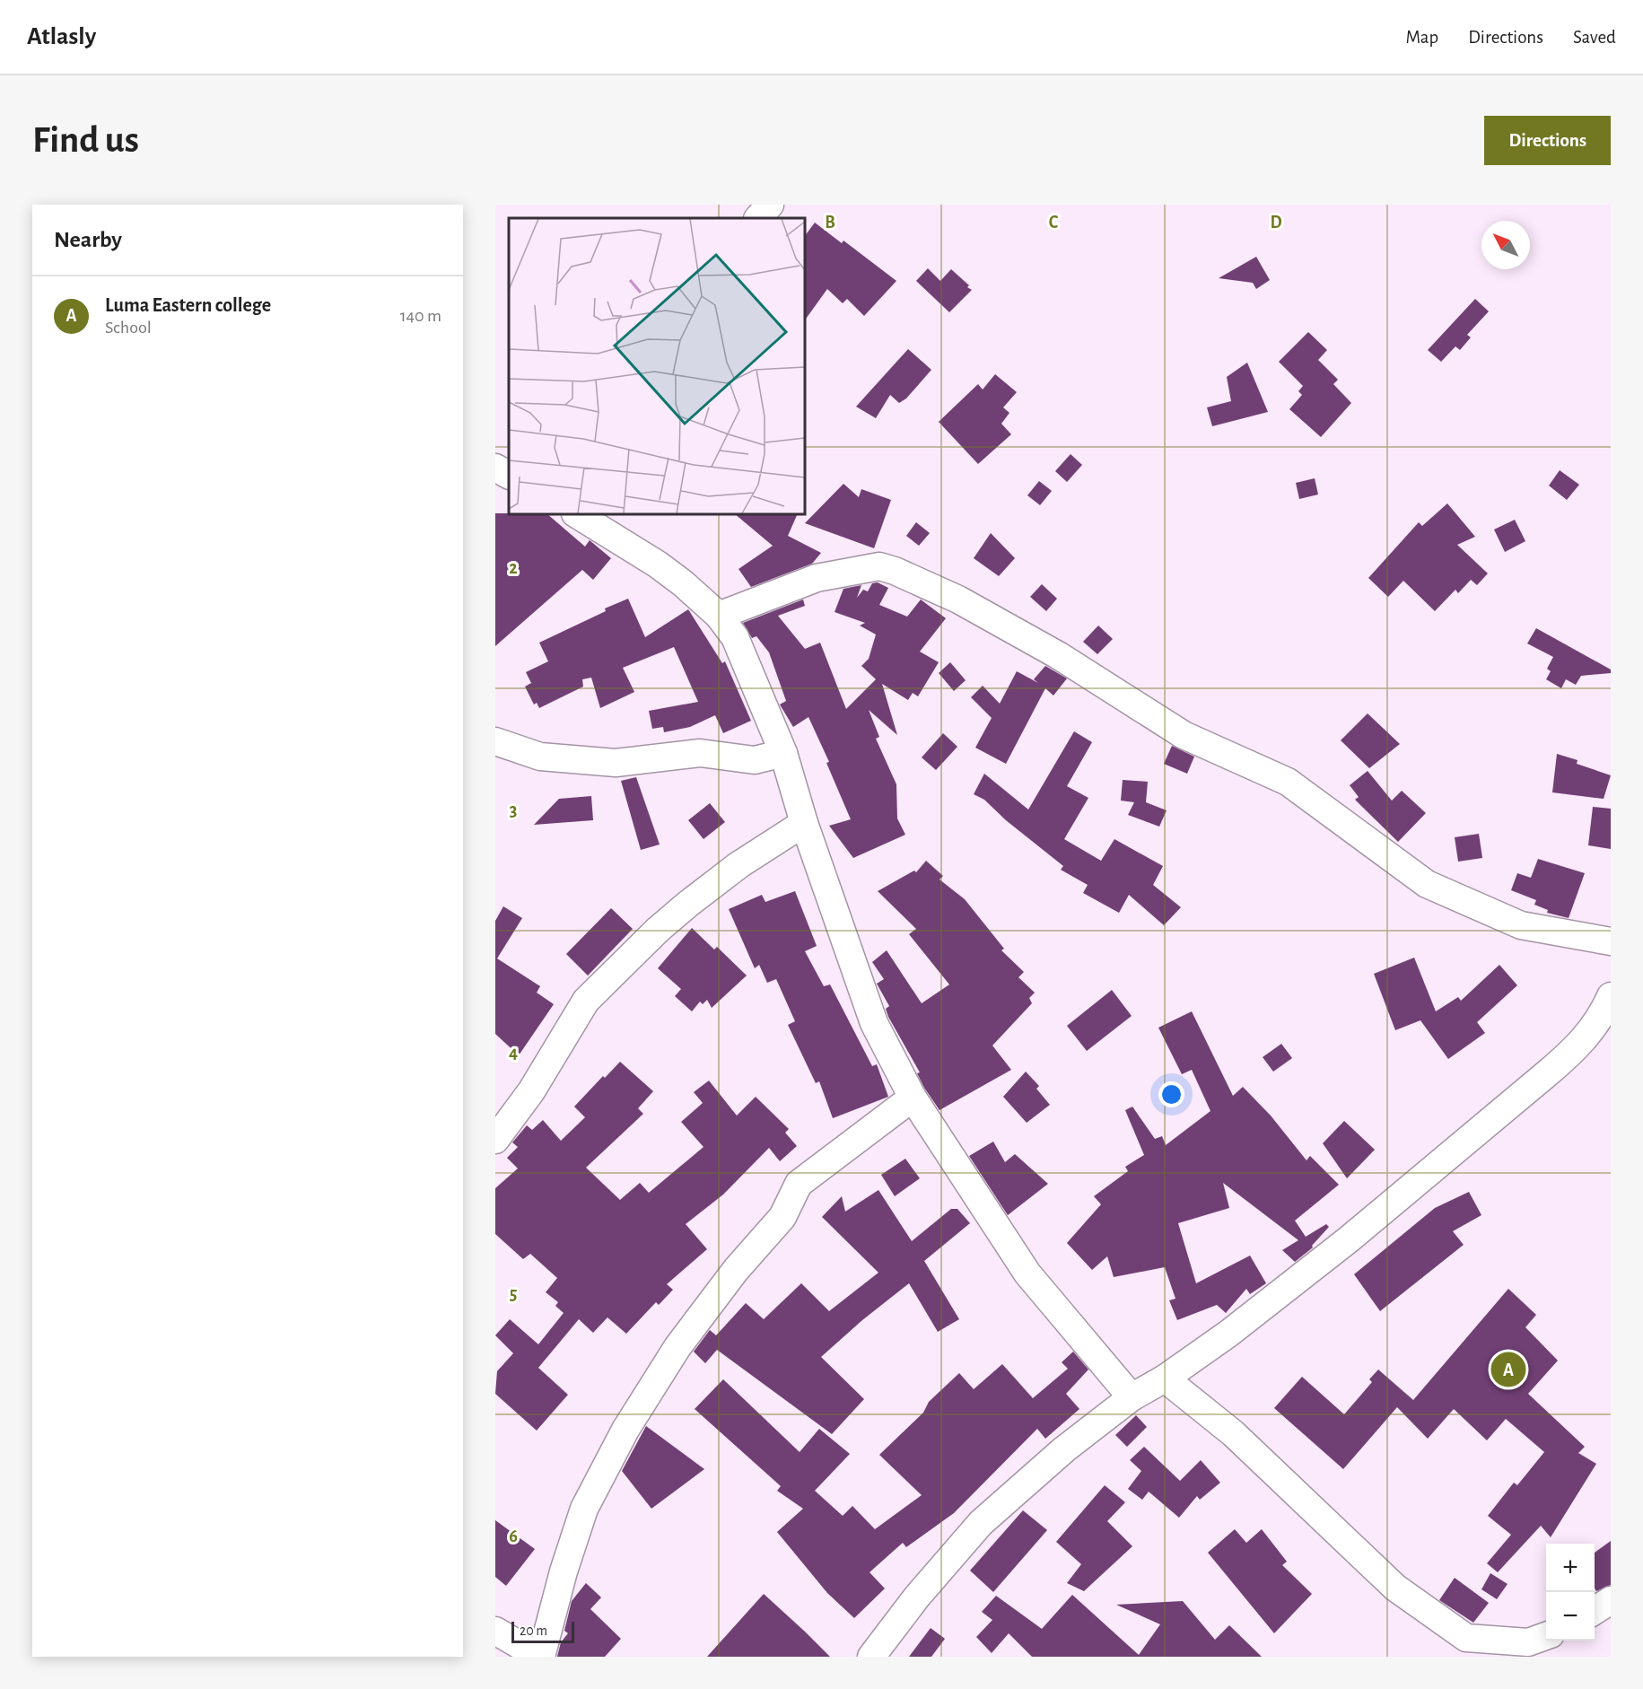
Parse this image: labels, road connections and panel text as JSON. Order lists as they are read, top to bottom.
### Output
{
  "scale_bar": "20 m",
  "north": "top left",
  "page": {
    "header": "Atlasly",
    "nav": ["Map", "Directions", "Saved"],
    "buttons": "Directions",
    "title": "Find us",
    "heading": "Nearby",
    "list": [
      {
        "mark": "A",
        "name": "Luma Eastern college",
        "note": "School",
        "value": "140 m"
      }
    ],
    "pins": "A",
    "map_buttons": ["+", "−"],
    "scale": "20 m"
  },
  "grid": {
    "columns": ["B", "C", "D"],
    "rows": [
      "2",
      "3",
      "4",
      "5",
      "6"
    ]
  }
}
